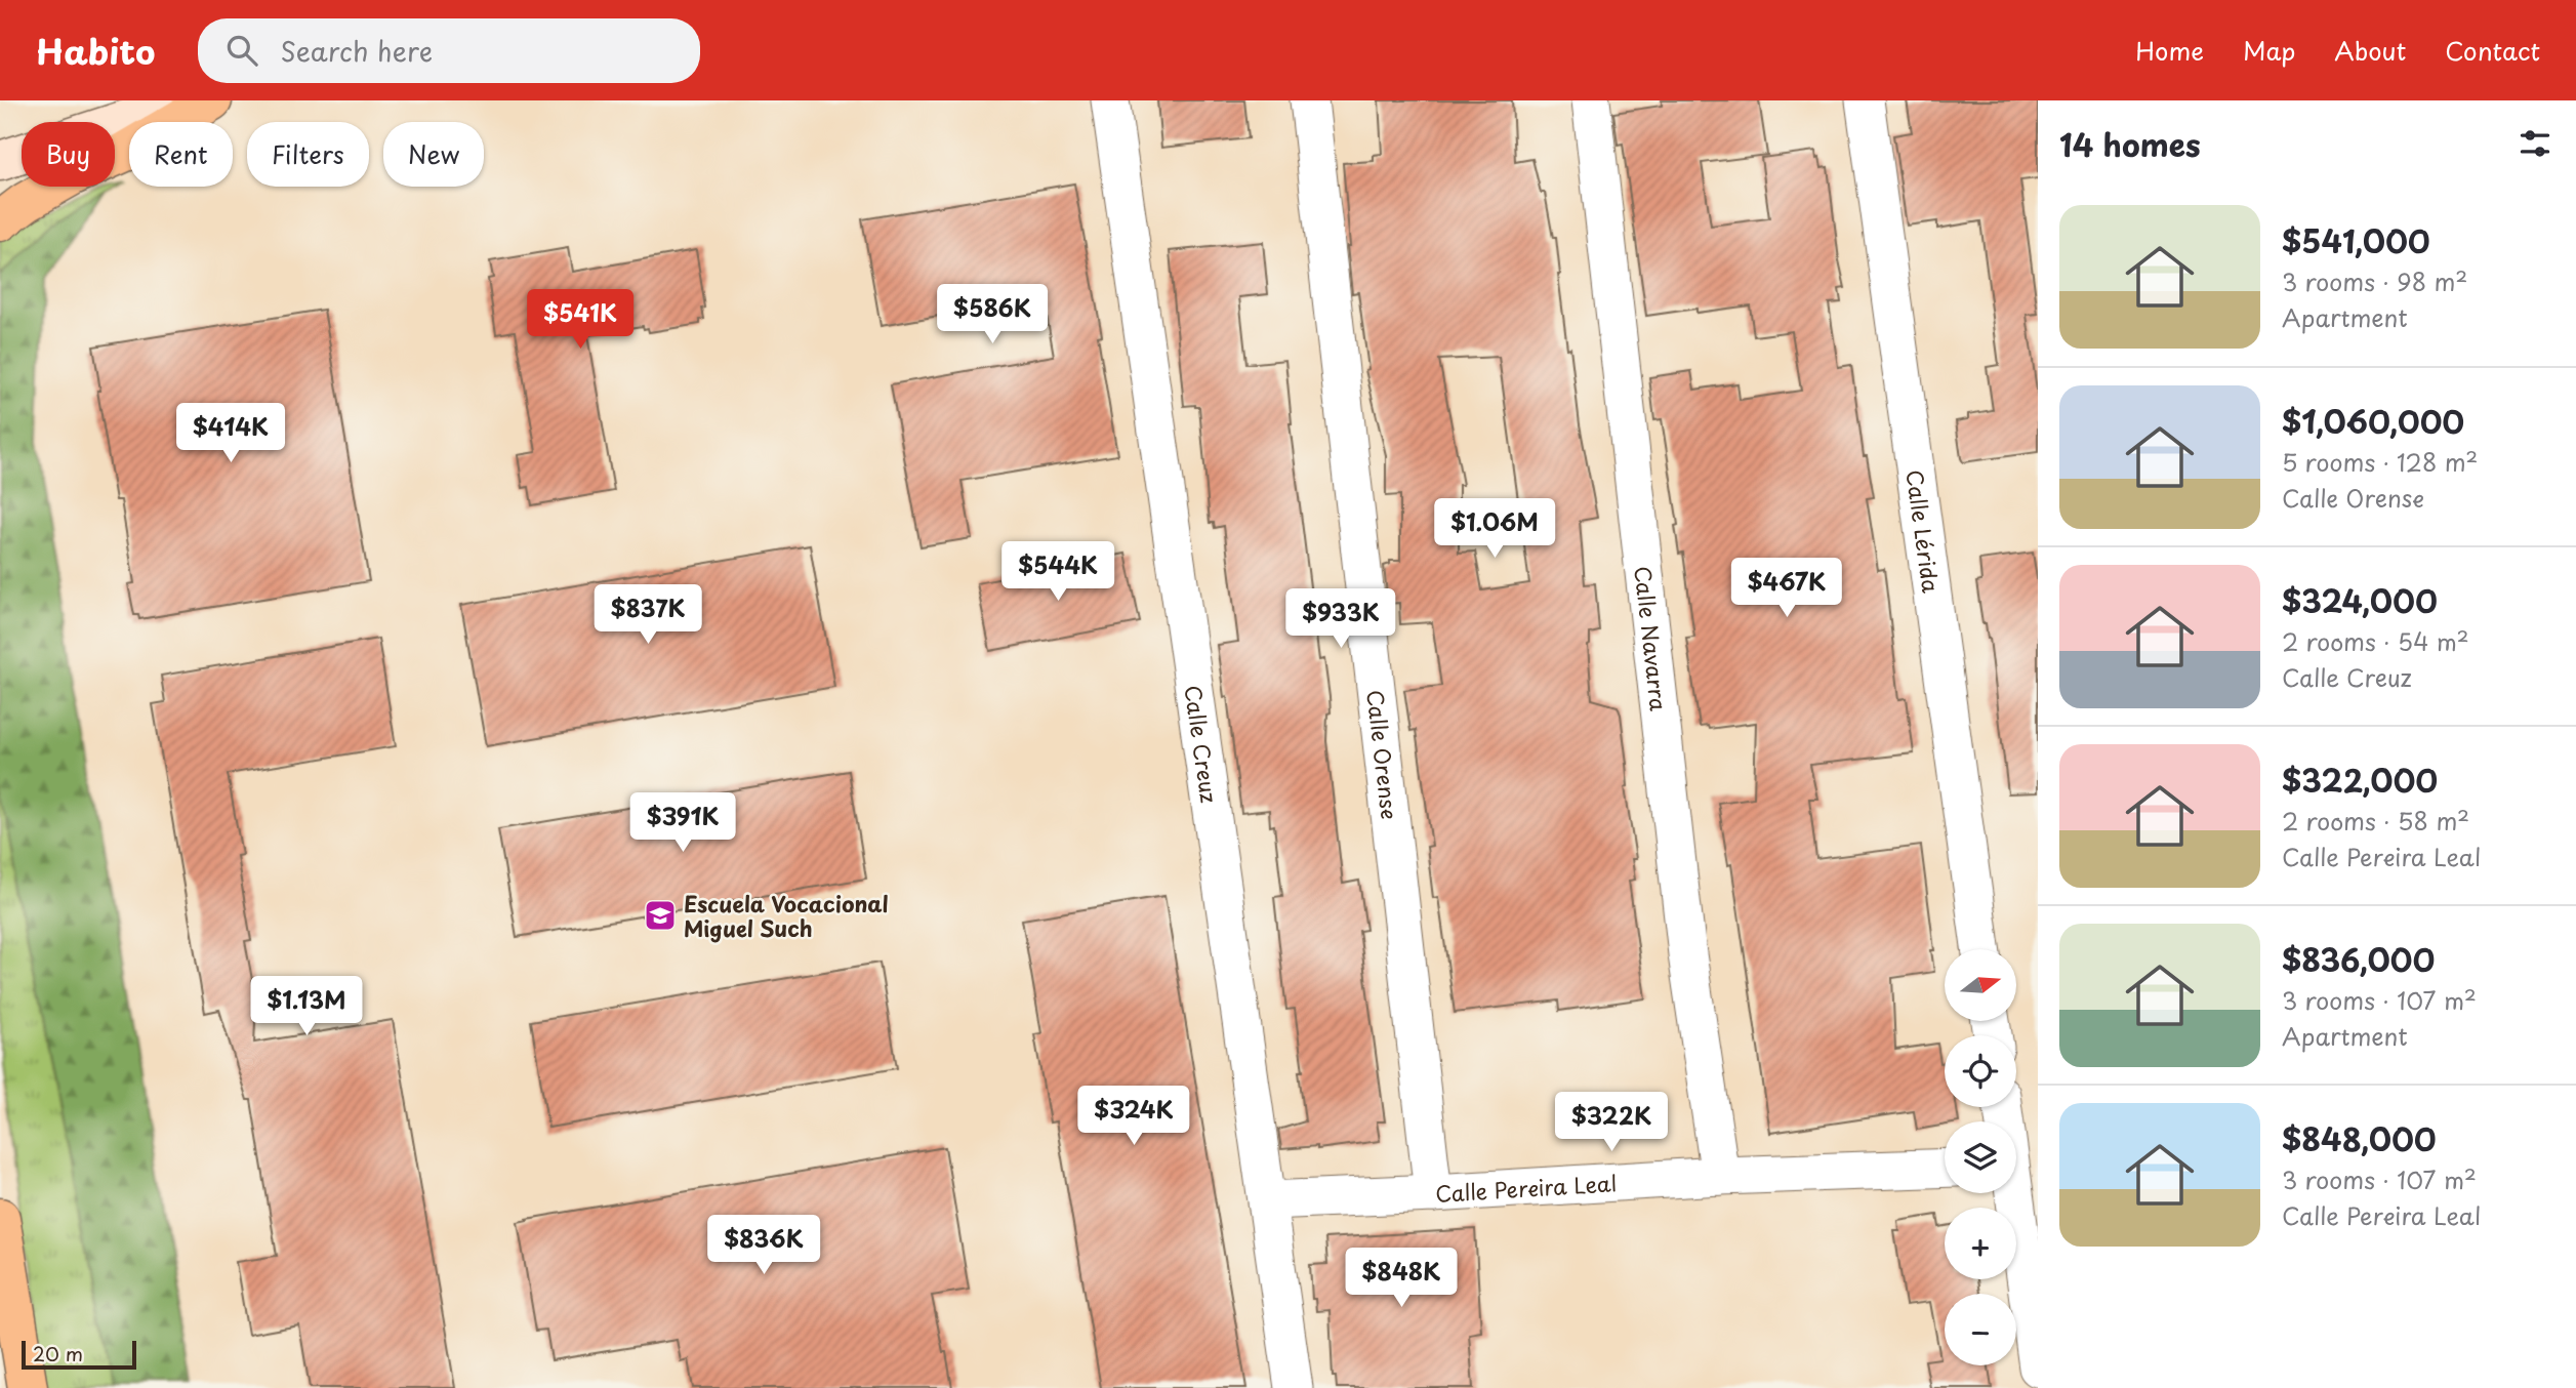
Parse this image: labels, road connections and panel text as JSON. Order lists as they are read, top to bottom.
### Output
{
  "streets": {
    "street": [
      "Calle Lérida",
      "Calle Navarra",
      "Calle Creuz",
      "Calle Orense",
      "Calle Pereira Leal"
    ]
  },
  "crossings": [
    ["Calle Navarra", "Calle Pereira Leal"],
    ["Calle Creuz", "Calle Pereira Leal"],
    ["Calle Orense", "Calle Pereira Leal"]
  ],
  "places": {
    "school or university": ["Escuela Vocacional Miguel Such"]
  },
  "scale_bar": "20 m",
  "north": "right",
  "page": {
    "header": "Habito",
    "search": "Search here",
    "nav": [
      "Home",
      "Map",
      "About",
      "Contact"
    ],
    "heading": "14 homes",
    "chip": [
      "Buy",
      "Rent",
      "Filters",
      "New"
    ],
    "list": [
      {
        "name": "$541,000",
        "note": "3 rooms · 98 m² · Apartment"
      },
      {
        "name": "$1,060,000",
        "note": "5 rooms · 128 m² · Calle Orense"
      },
      {
        "name": "$324,000",
        "note": "2 rooms · 54 m² · Calle Creuz"
      },
      {
        "name": "$322,000",
        "note": "2 rooms · 58 m² · Calle Pereira Leal"
      },
      {
        "name": "$836,000",
        "note": "3 rooms · 107 m² · Apartment"
      },
      {
        "name": "$848,000",
        "note": "3 rooms · 107 m² · Calle Pereira Leal"
      }
    ],
    "price": [
      "$586K",
      "$541K",
      "$414K",
      "$1.06M",
      "$544K",
      "$467K",
      "$837K",
      "$933K",
      "$391K",
      "$1.13M",
      "$324K",
      "$322K",
      "$836K",
      "$848K"
    ],
    "map_buttons": ["+", "−"],
    "scale": "20 m"
  }
}
